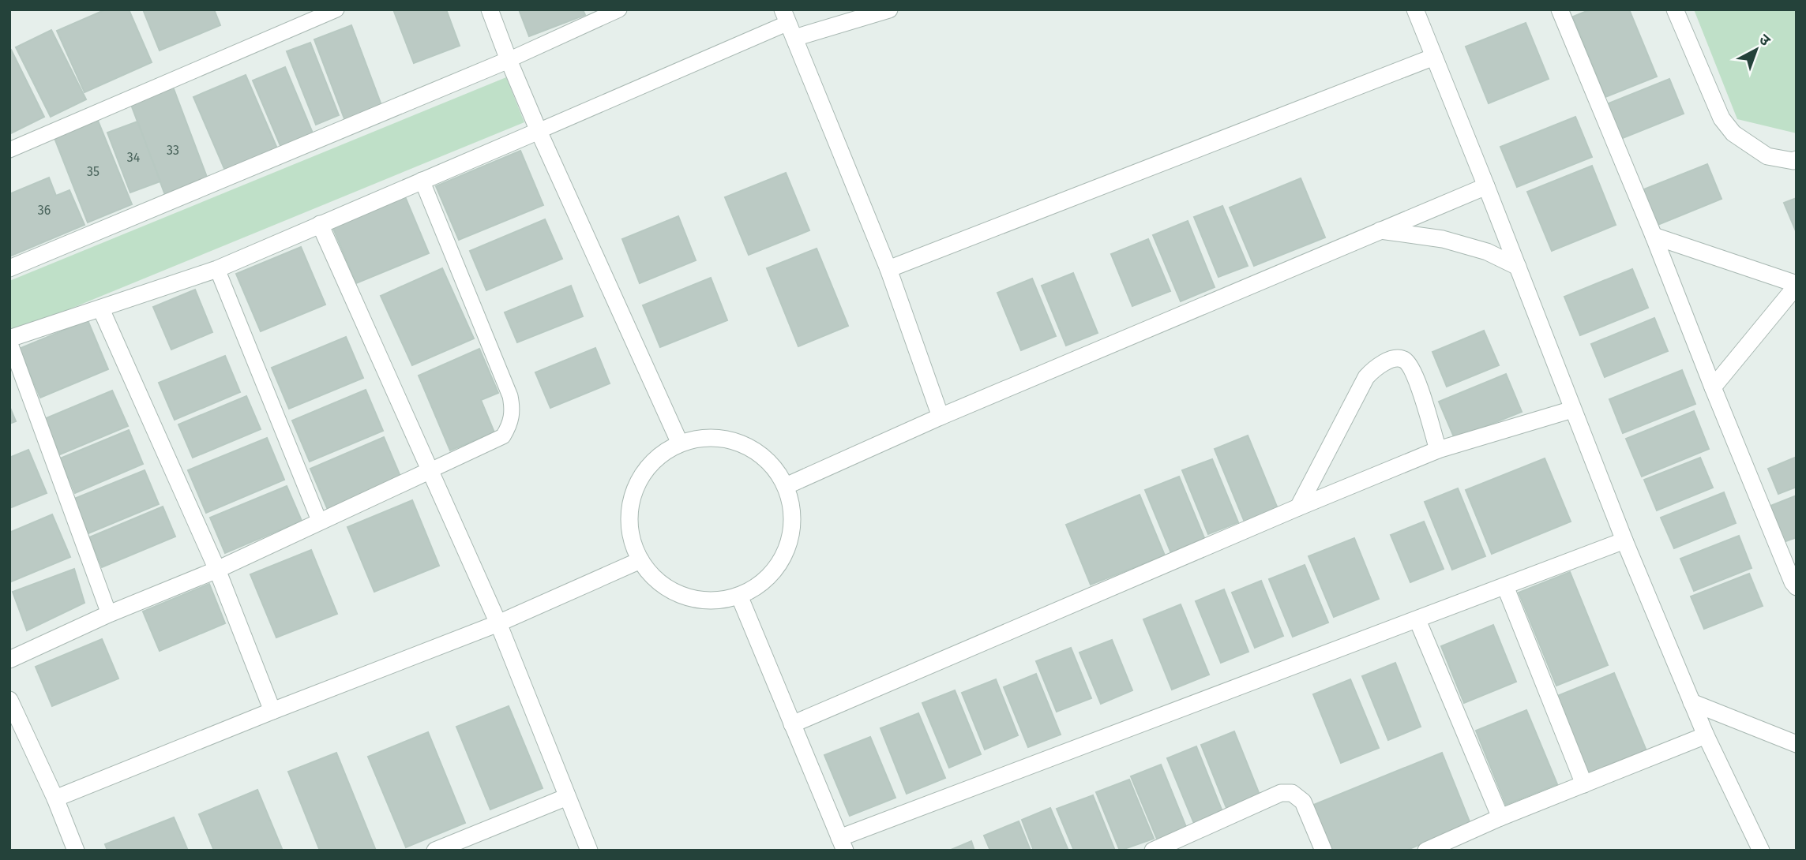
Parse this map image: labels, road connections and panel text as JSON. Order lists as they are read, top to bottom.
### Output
{
  "house_numbers": [
    "33",
    "34",
    "35",
    "36"
  ],
  "north": "top right"
}
